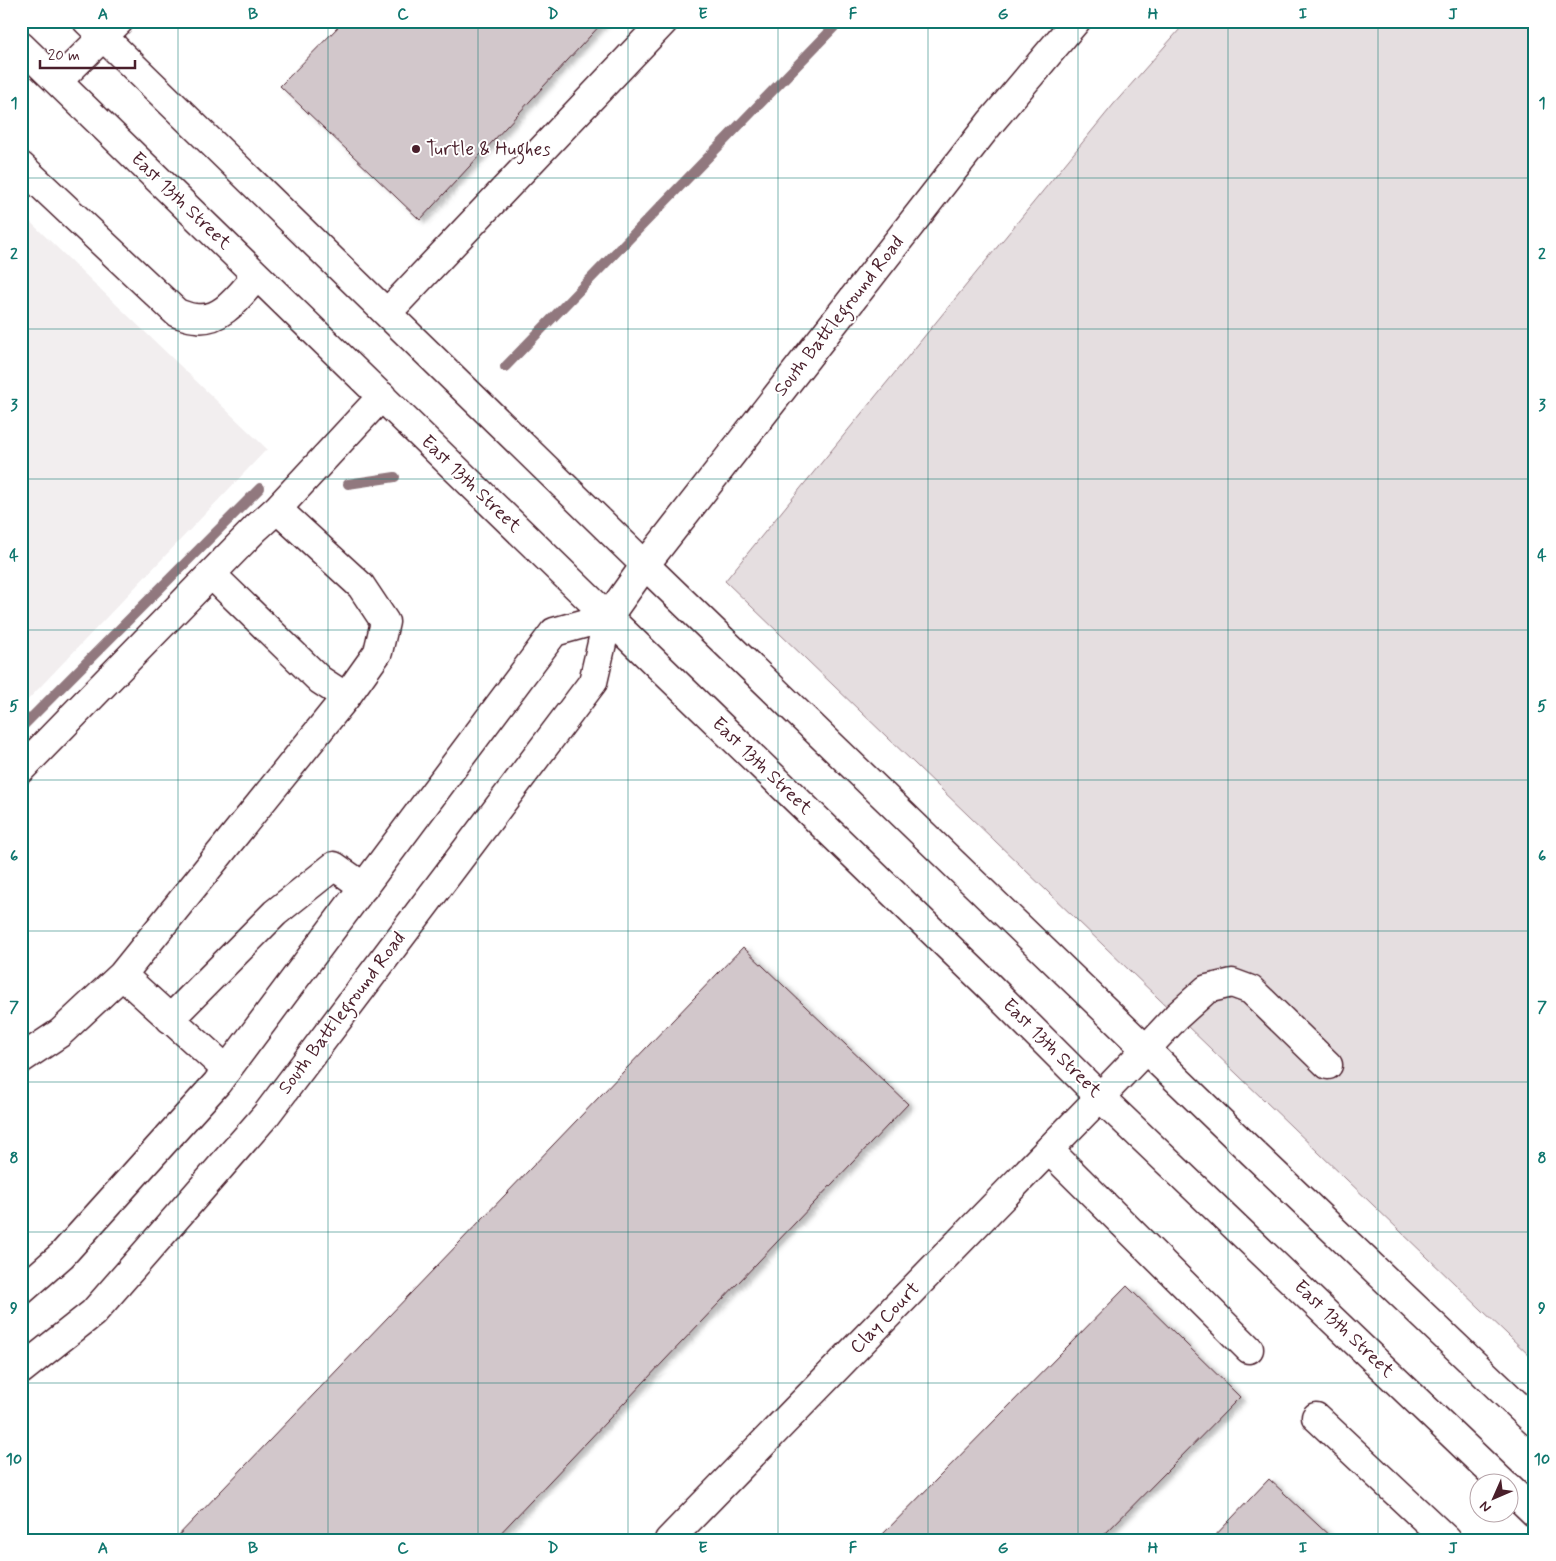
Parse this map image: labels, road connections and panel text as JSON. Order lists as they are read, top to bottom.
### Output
{
  "streets": {
    "main road": ["East 13th Street", "South Battleground Road", "Clay Court"]
  },
  "crossings": [
    ["East 13th Street", "South Battleground Road"],
    ["East 13th Street", "Clay Court"]
  ],
  "places": ["Turtle & Hughes"],
  "scale_bar": "20 m",
  "north": "bottom left",
  "grid": {
    "columns": [
      "A",
      "B",
      "C",
      "D",
      "E",
      "F",
      "G",
      "H",
      "I",
      "J"
    ],
    "rows": [
      "1",
      "2",
      "3",
      "4",
      "5",
      "6",
      "7",
      "8",
      "9",
      "10"
    ]
  }
}
